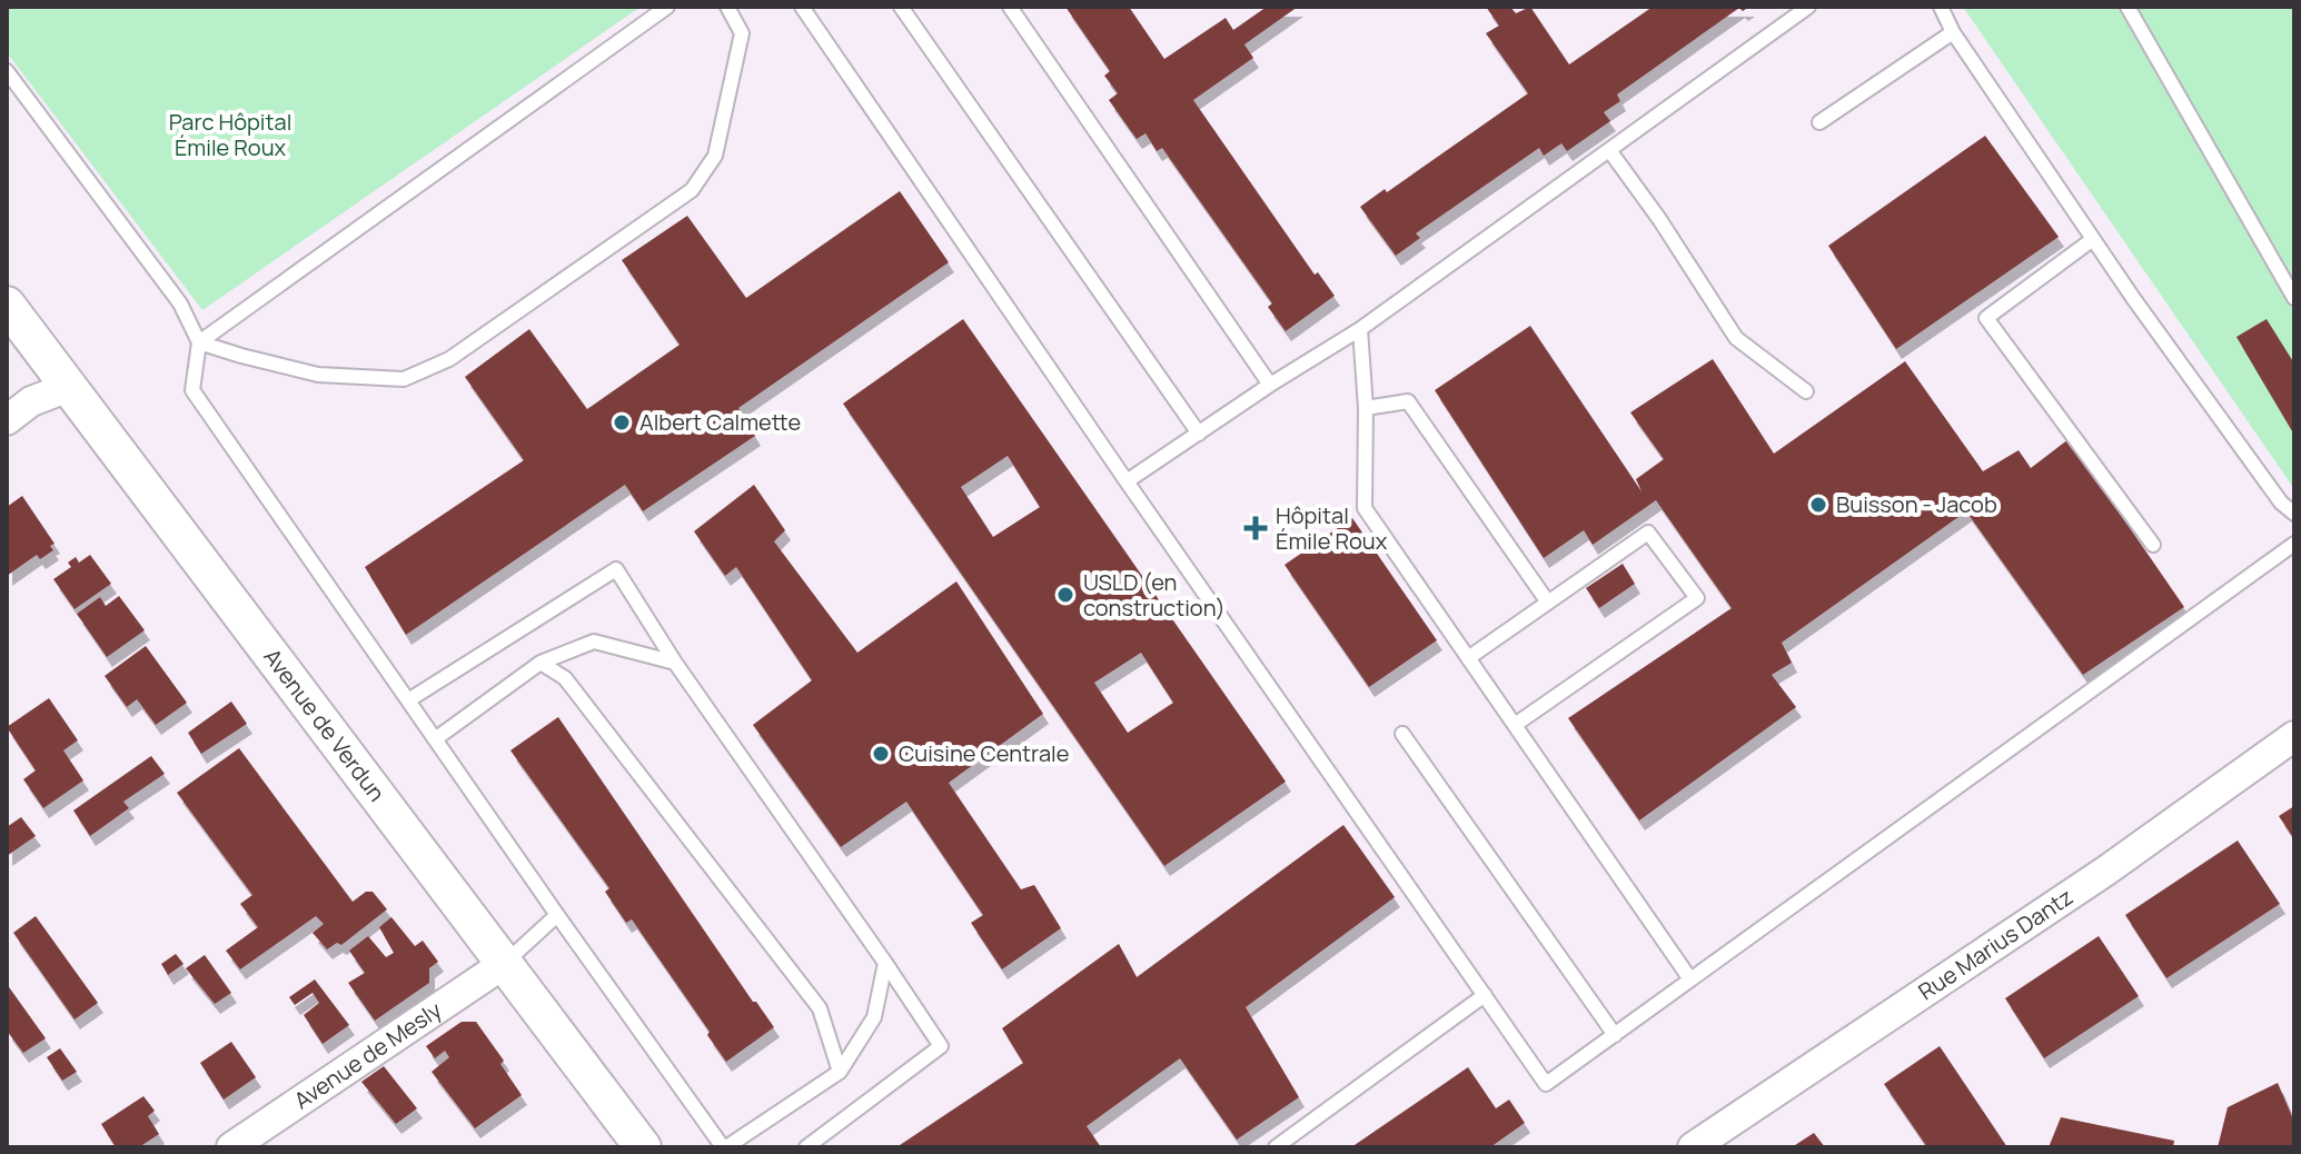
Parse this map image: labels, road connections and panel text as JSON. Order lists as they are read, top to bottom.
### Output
{
  "streets": {
    "street": ["Avenue de Verdun", "Rue Marius Dantz", "Avenue de Mesly"]
  },
  "crossings": [
    ["Avenue de Verdun", "Avenue de Mesly"]
  ],
  "parks": ["Parc Hôpital Émile Roux"],
  "places": {
    "other": [
      "Albert Calmette",
      "Buisson - Jacob",
      "USLD (en construction)",
      "Cuisine Centrale"
    ],
    "health": ["Hôpital Émile Roux"]
  }
}
